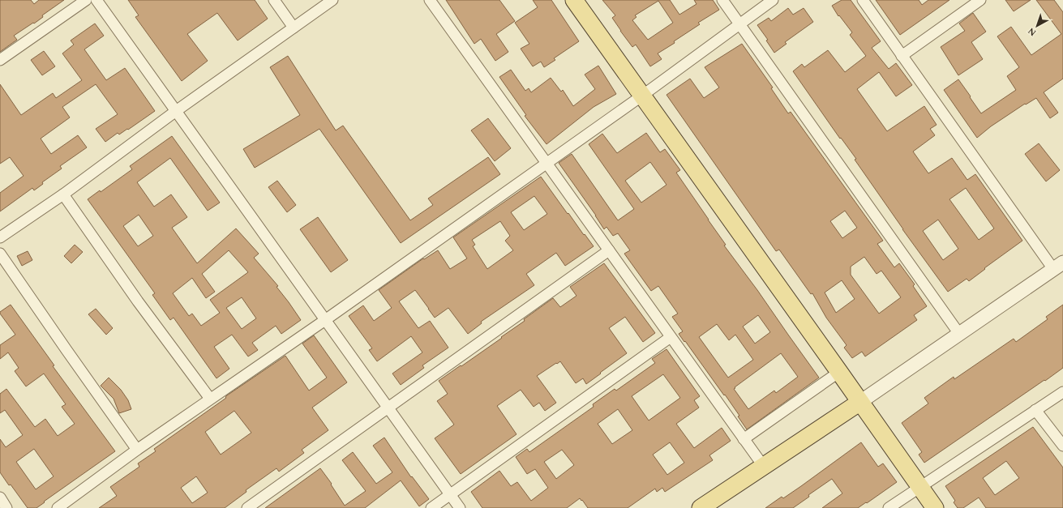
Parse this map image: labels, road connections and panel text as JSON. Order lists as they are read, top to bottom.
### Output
{
  "north": "bottom left"
}
